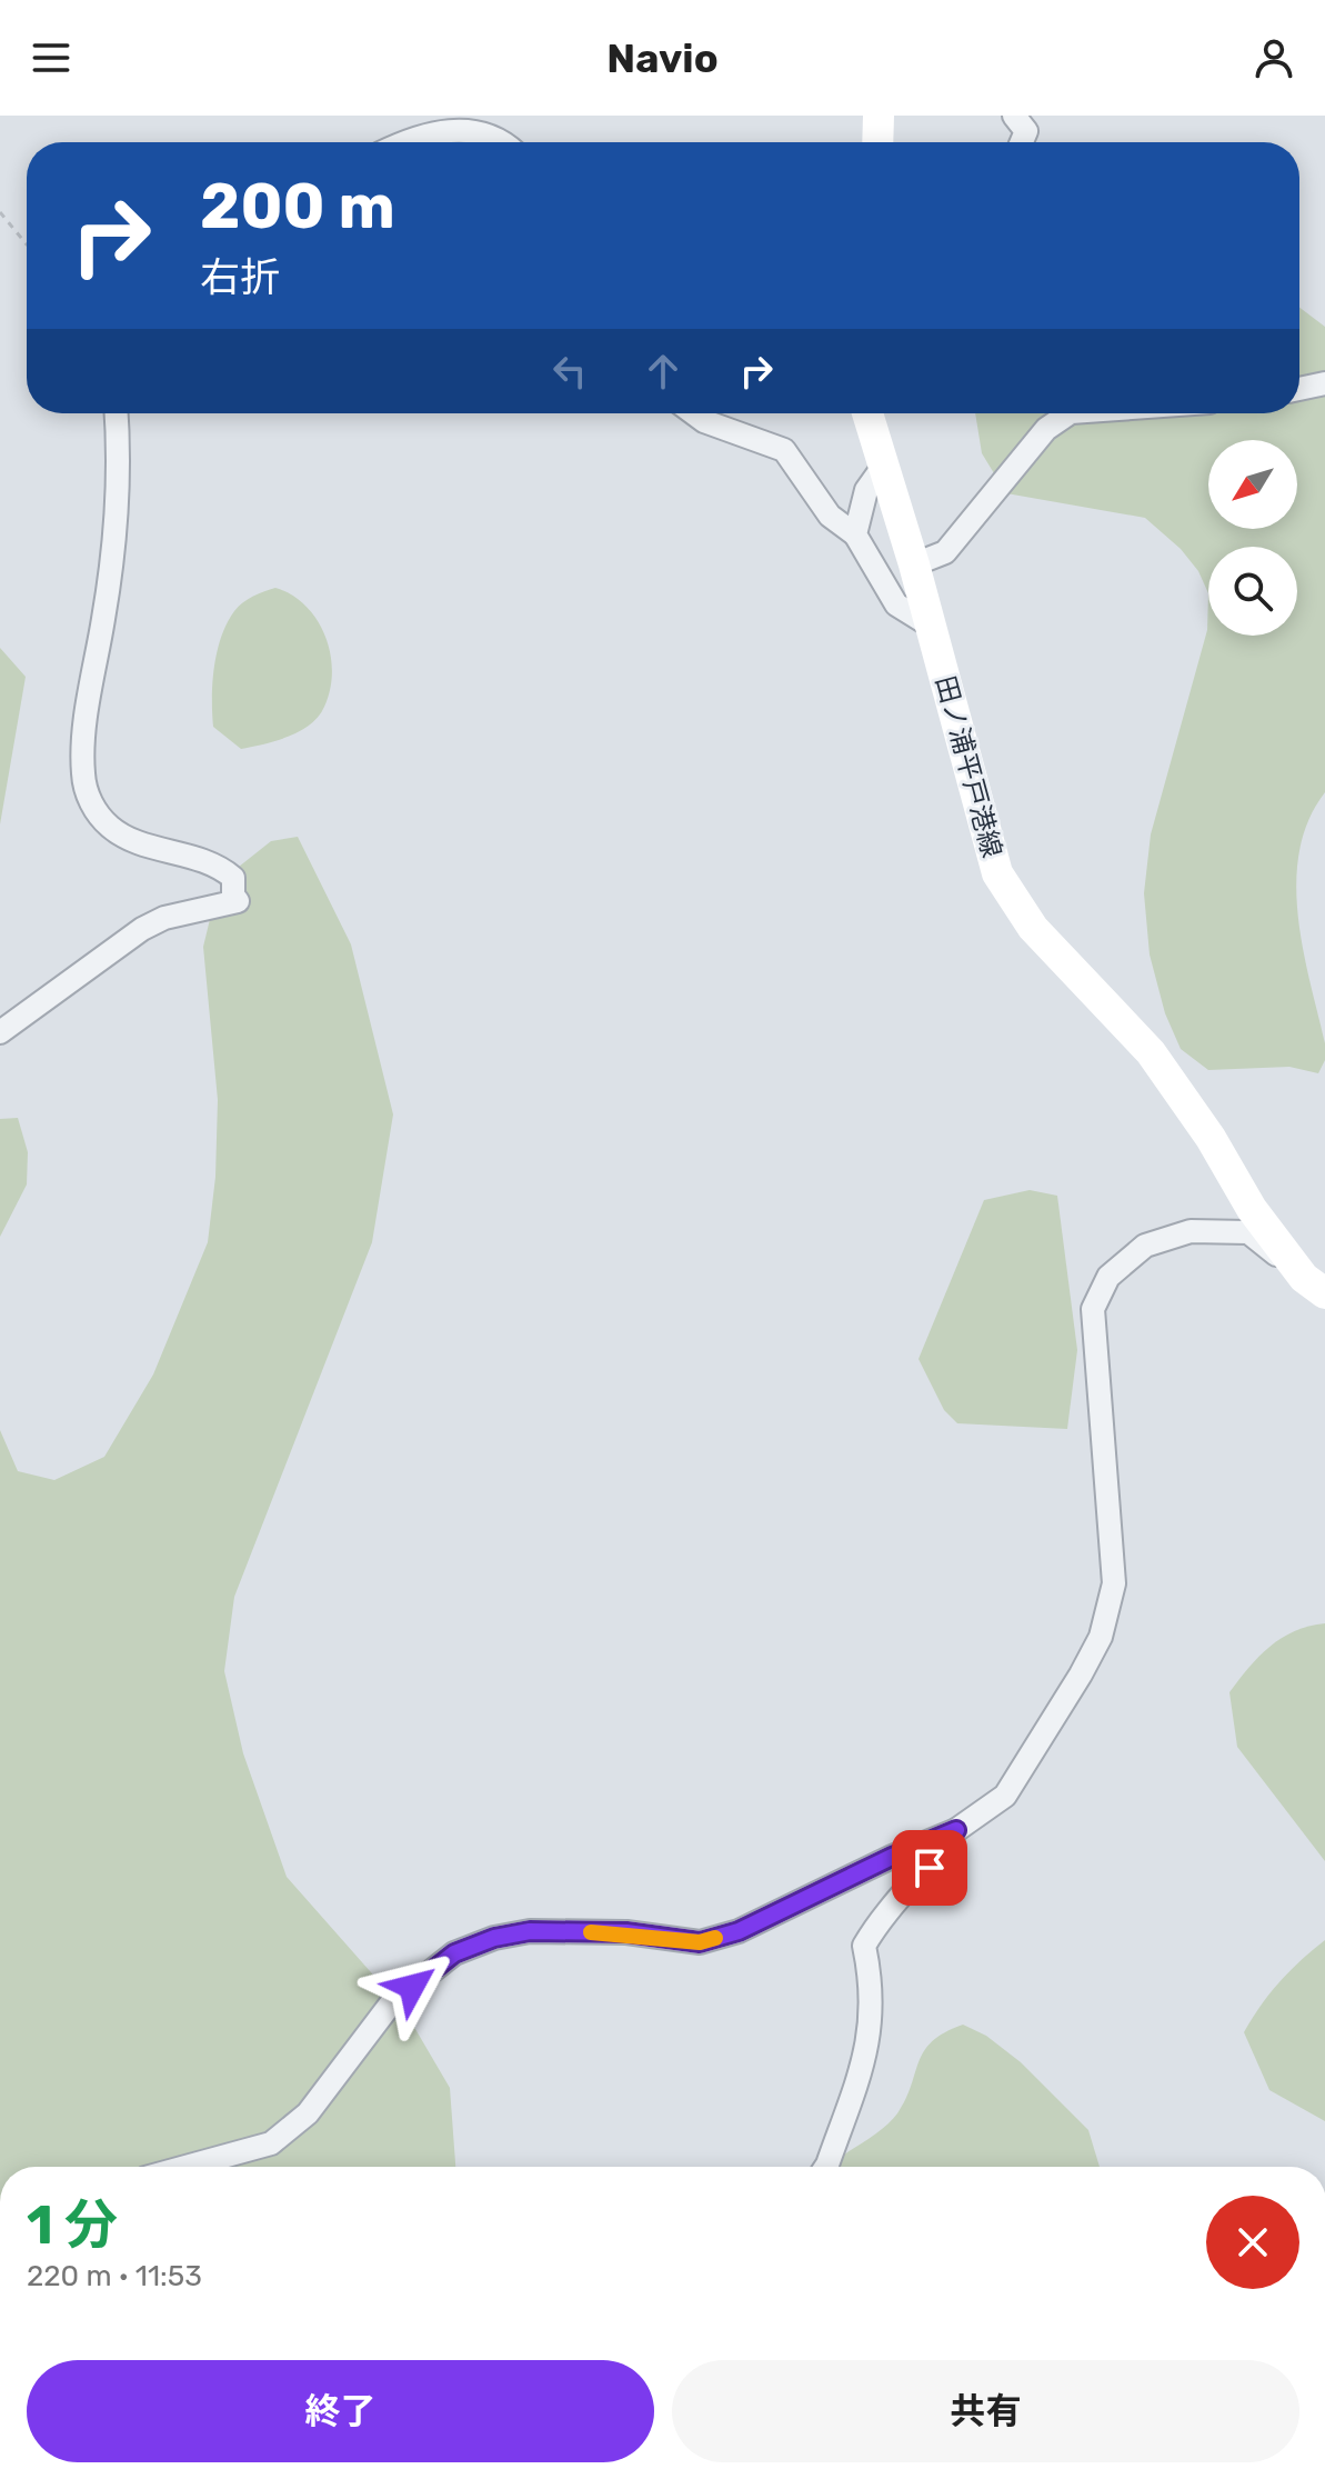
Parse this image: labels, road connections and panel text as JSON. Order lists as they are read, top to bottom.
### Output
{
  "streets": {
    "main road": ["田ノ浦平戸港線"]
  },
  "north": "bottom left",
  "page": {
    "header": "Navio",
    "turn": ["200 m", "右折"],
    "heading": ["1 分", "220 m · 11:53"],
    "buttons": ["終了", "共有"]
  }
}
